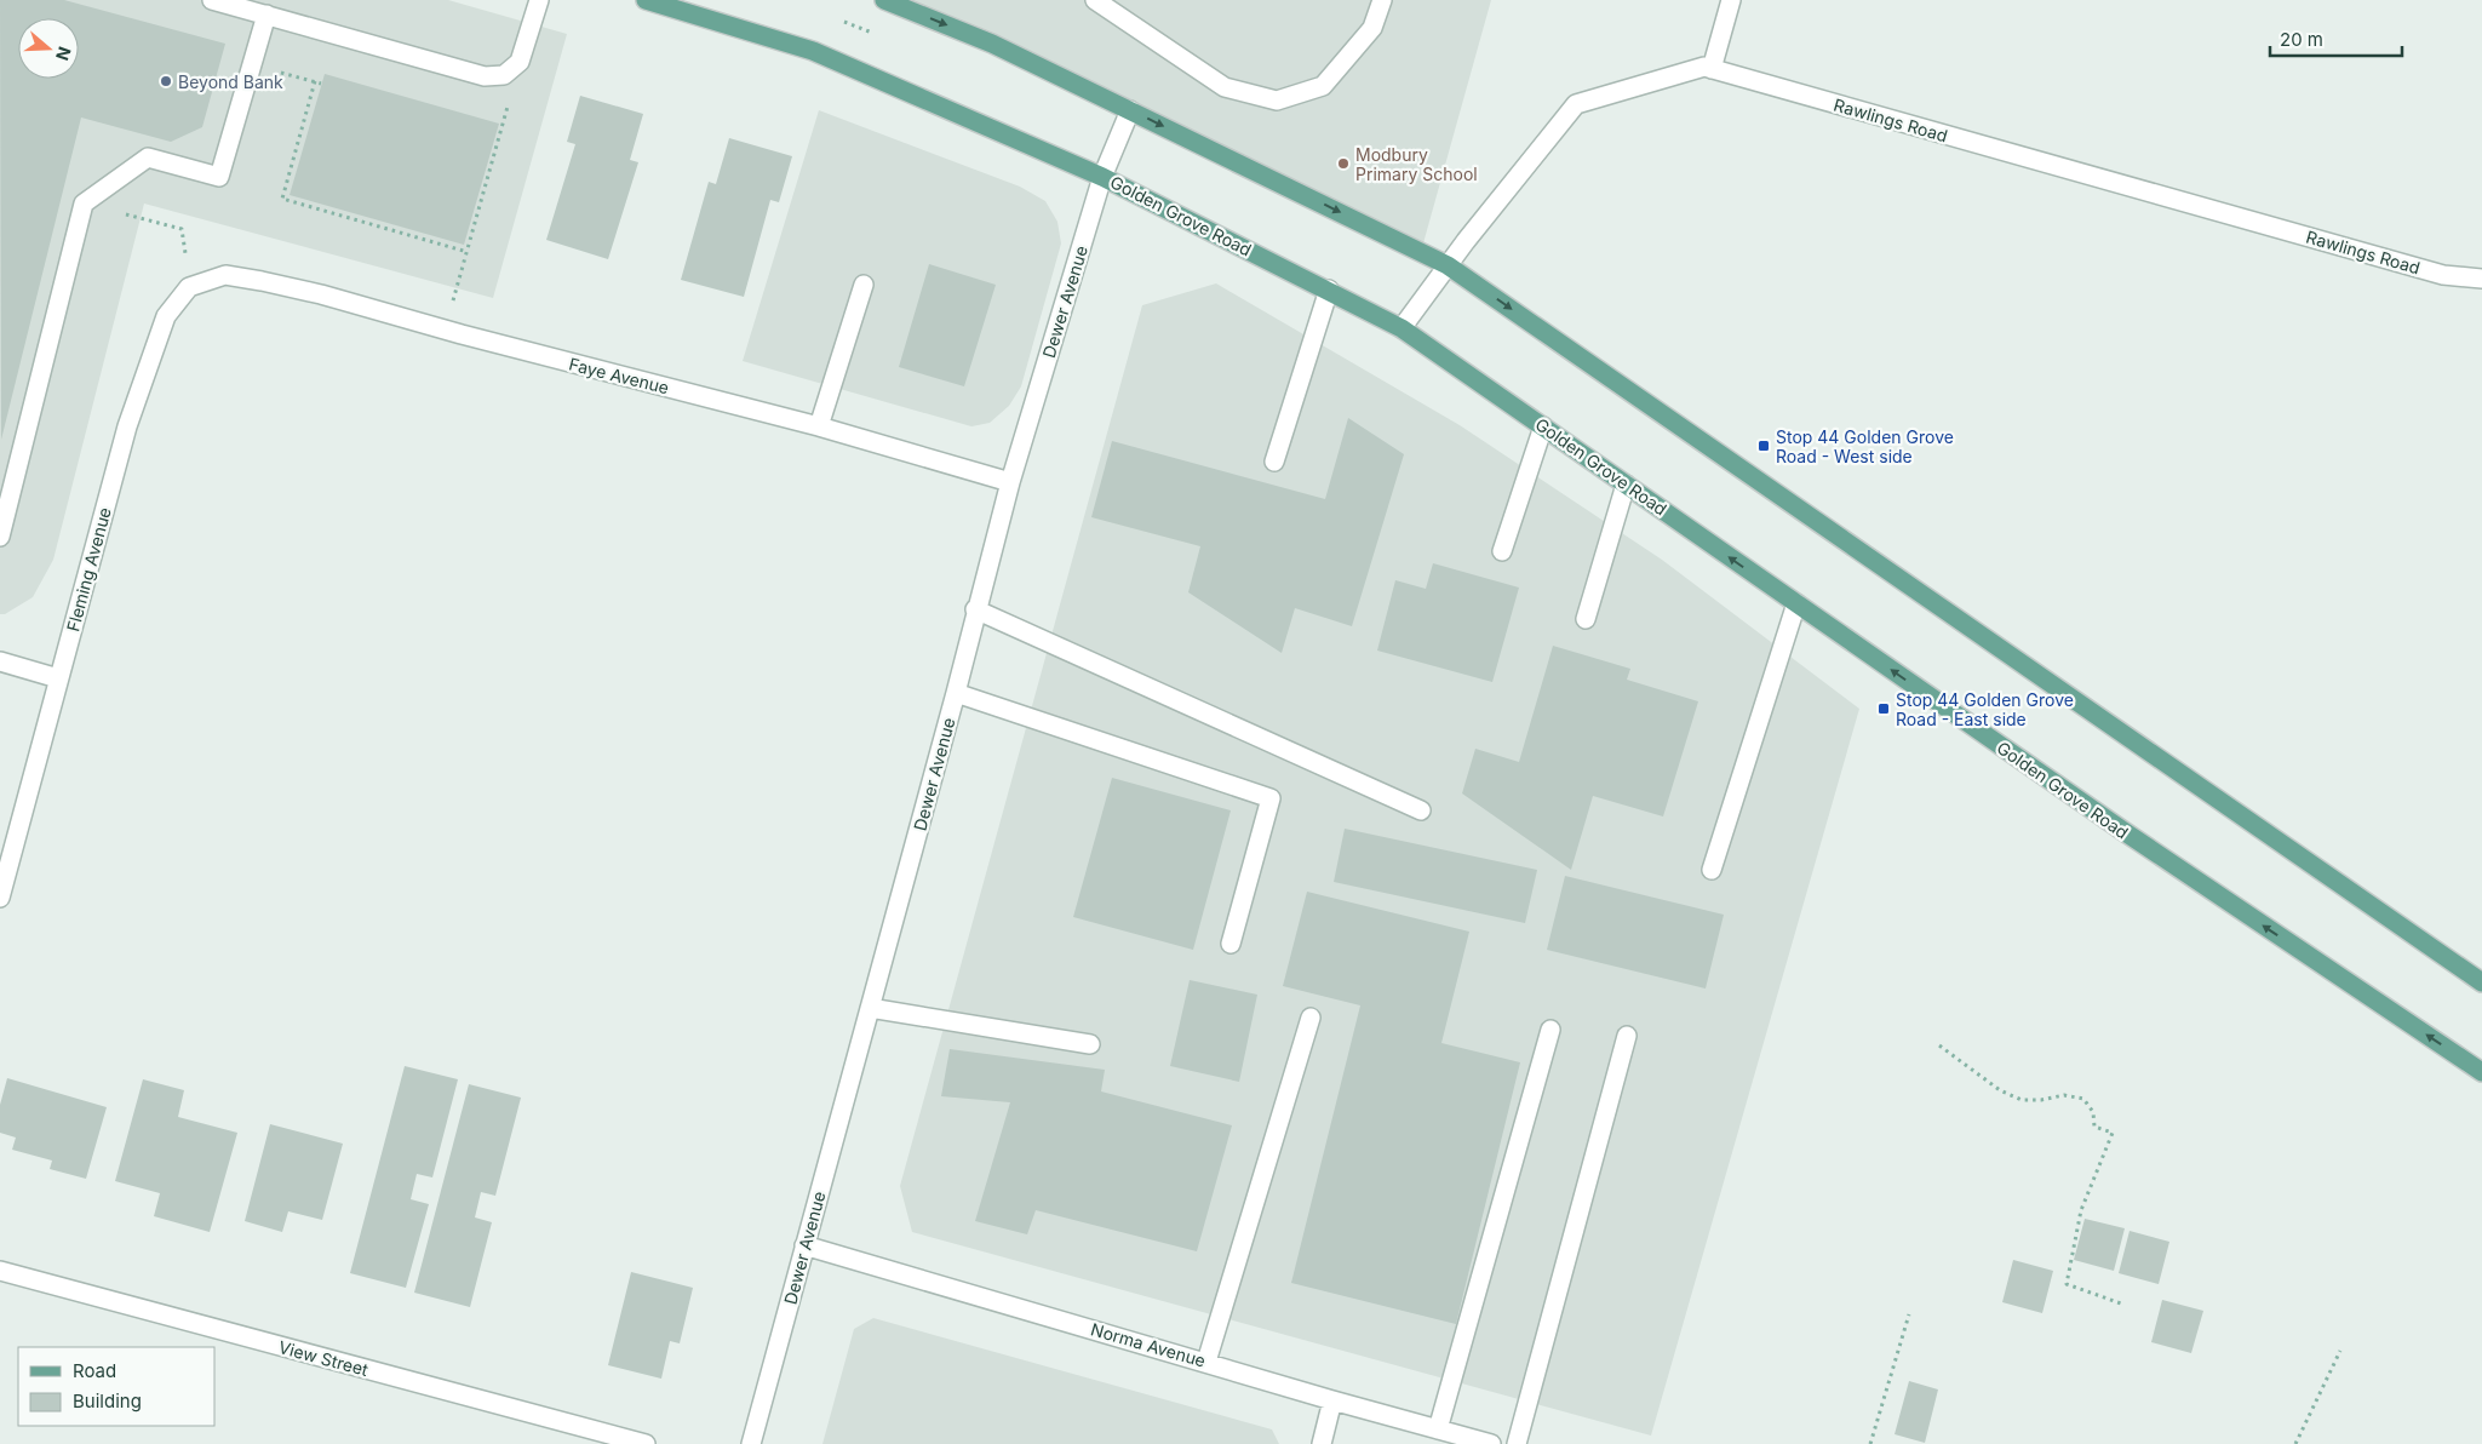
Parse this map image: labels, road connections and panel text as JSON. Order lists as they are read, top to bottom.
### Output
{
  "streets": {
    "main road": ["Golden Grove Road"],
    "street": [
      "Rawlings Road",
      "Dewer Avenue",
      "Faye Avenue",
      "Fleming Avenue",
      "Norma Avenue",
      "View Street"
    ]
  },
  "crossings": [
    ["Rawlings Road", "Golden Grove Road"],
    ["Golden Grove Road", "Dewer Avenue"],
    ["Dewer Avenue", "Faye Avenue"],
    ["Dewer Avenue", "Norma Avenue"],
    ["Faye Avenue", "Fleming Avenue"]
  ],
  "places": {
    "other": ["Beyond Bank", "Modbury Primary School"],
    "transit": ["Stop 44 Golden Grove Road - West side", "Stop 44 Golden Grove Road - East side"]
  },
  "legend": ["Road", "Building"],
  "scale_bar": "20 m",
  "north": "right"
}
